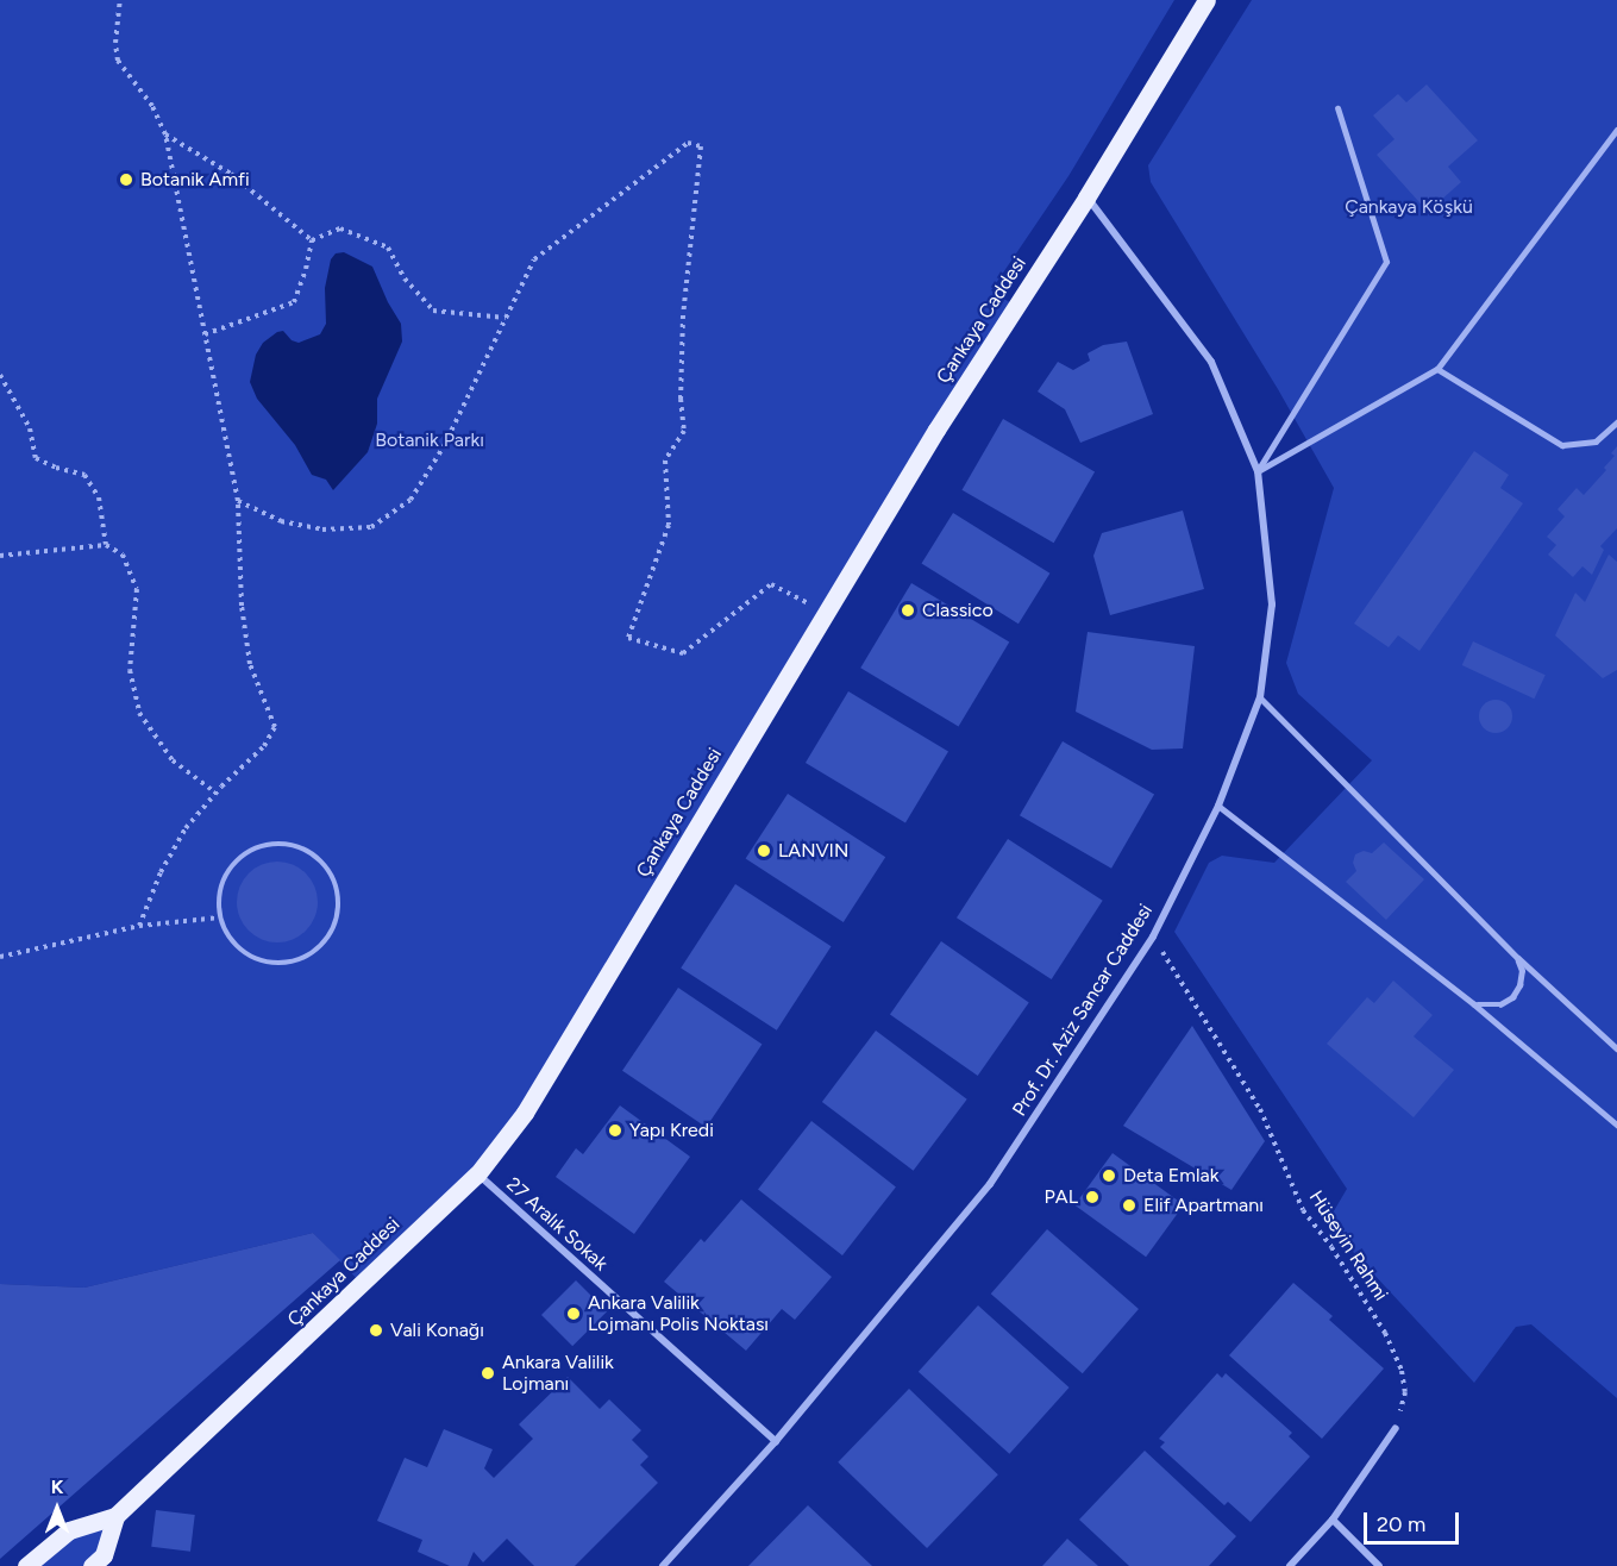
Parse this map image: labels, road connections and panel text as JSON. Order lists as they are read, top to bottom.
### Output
{
  "streets": {
    "main road": ["Çankaya Caddesi"],
    "street": ["Prof. Dr. Aziz Sancar Caddesi", "27 Aralık Sokak"],
    "path": ["Hüseyin Rahmi"]
  },
  "crossings": [
    ["Çankaya Caddesi", "Prof. Dr. Aziz Sancar Caddesi"],
    ["Çankaya Caddesi", "27 Aralık Sokak"],
    ["Prof. Dr. Aziz Sancar Caddesi", "27 Aralık Sokak"],
    ["Prof. Dr. Aziz Sancar Caddesi", "Hüseyin Rahmi"]
  ],
  "parks": ["Çankaya Köşkü", "Botanik Parkı"],
  "places": [
    "Botanik Amfi",
    "Classico",
    "LANVIN",
    "Yapı Kredi",
    "Deta Emlak",
    "PAL",
    "Elif Apartmanı",
    "Ankara Valilik Lojmanı Polis Noktası",
    "Vali Konağı",
    "Ankara Valilik Lojmanı"
  ],
  "scale_bar": "20 m",
  "north": "top"
}
